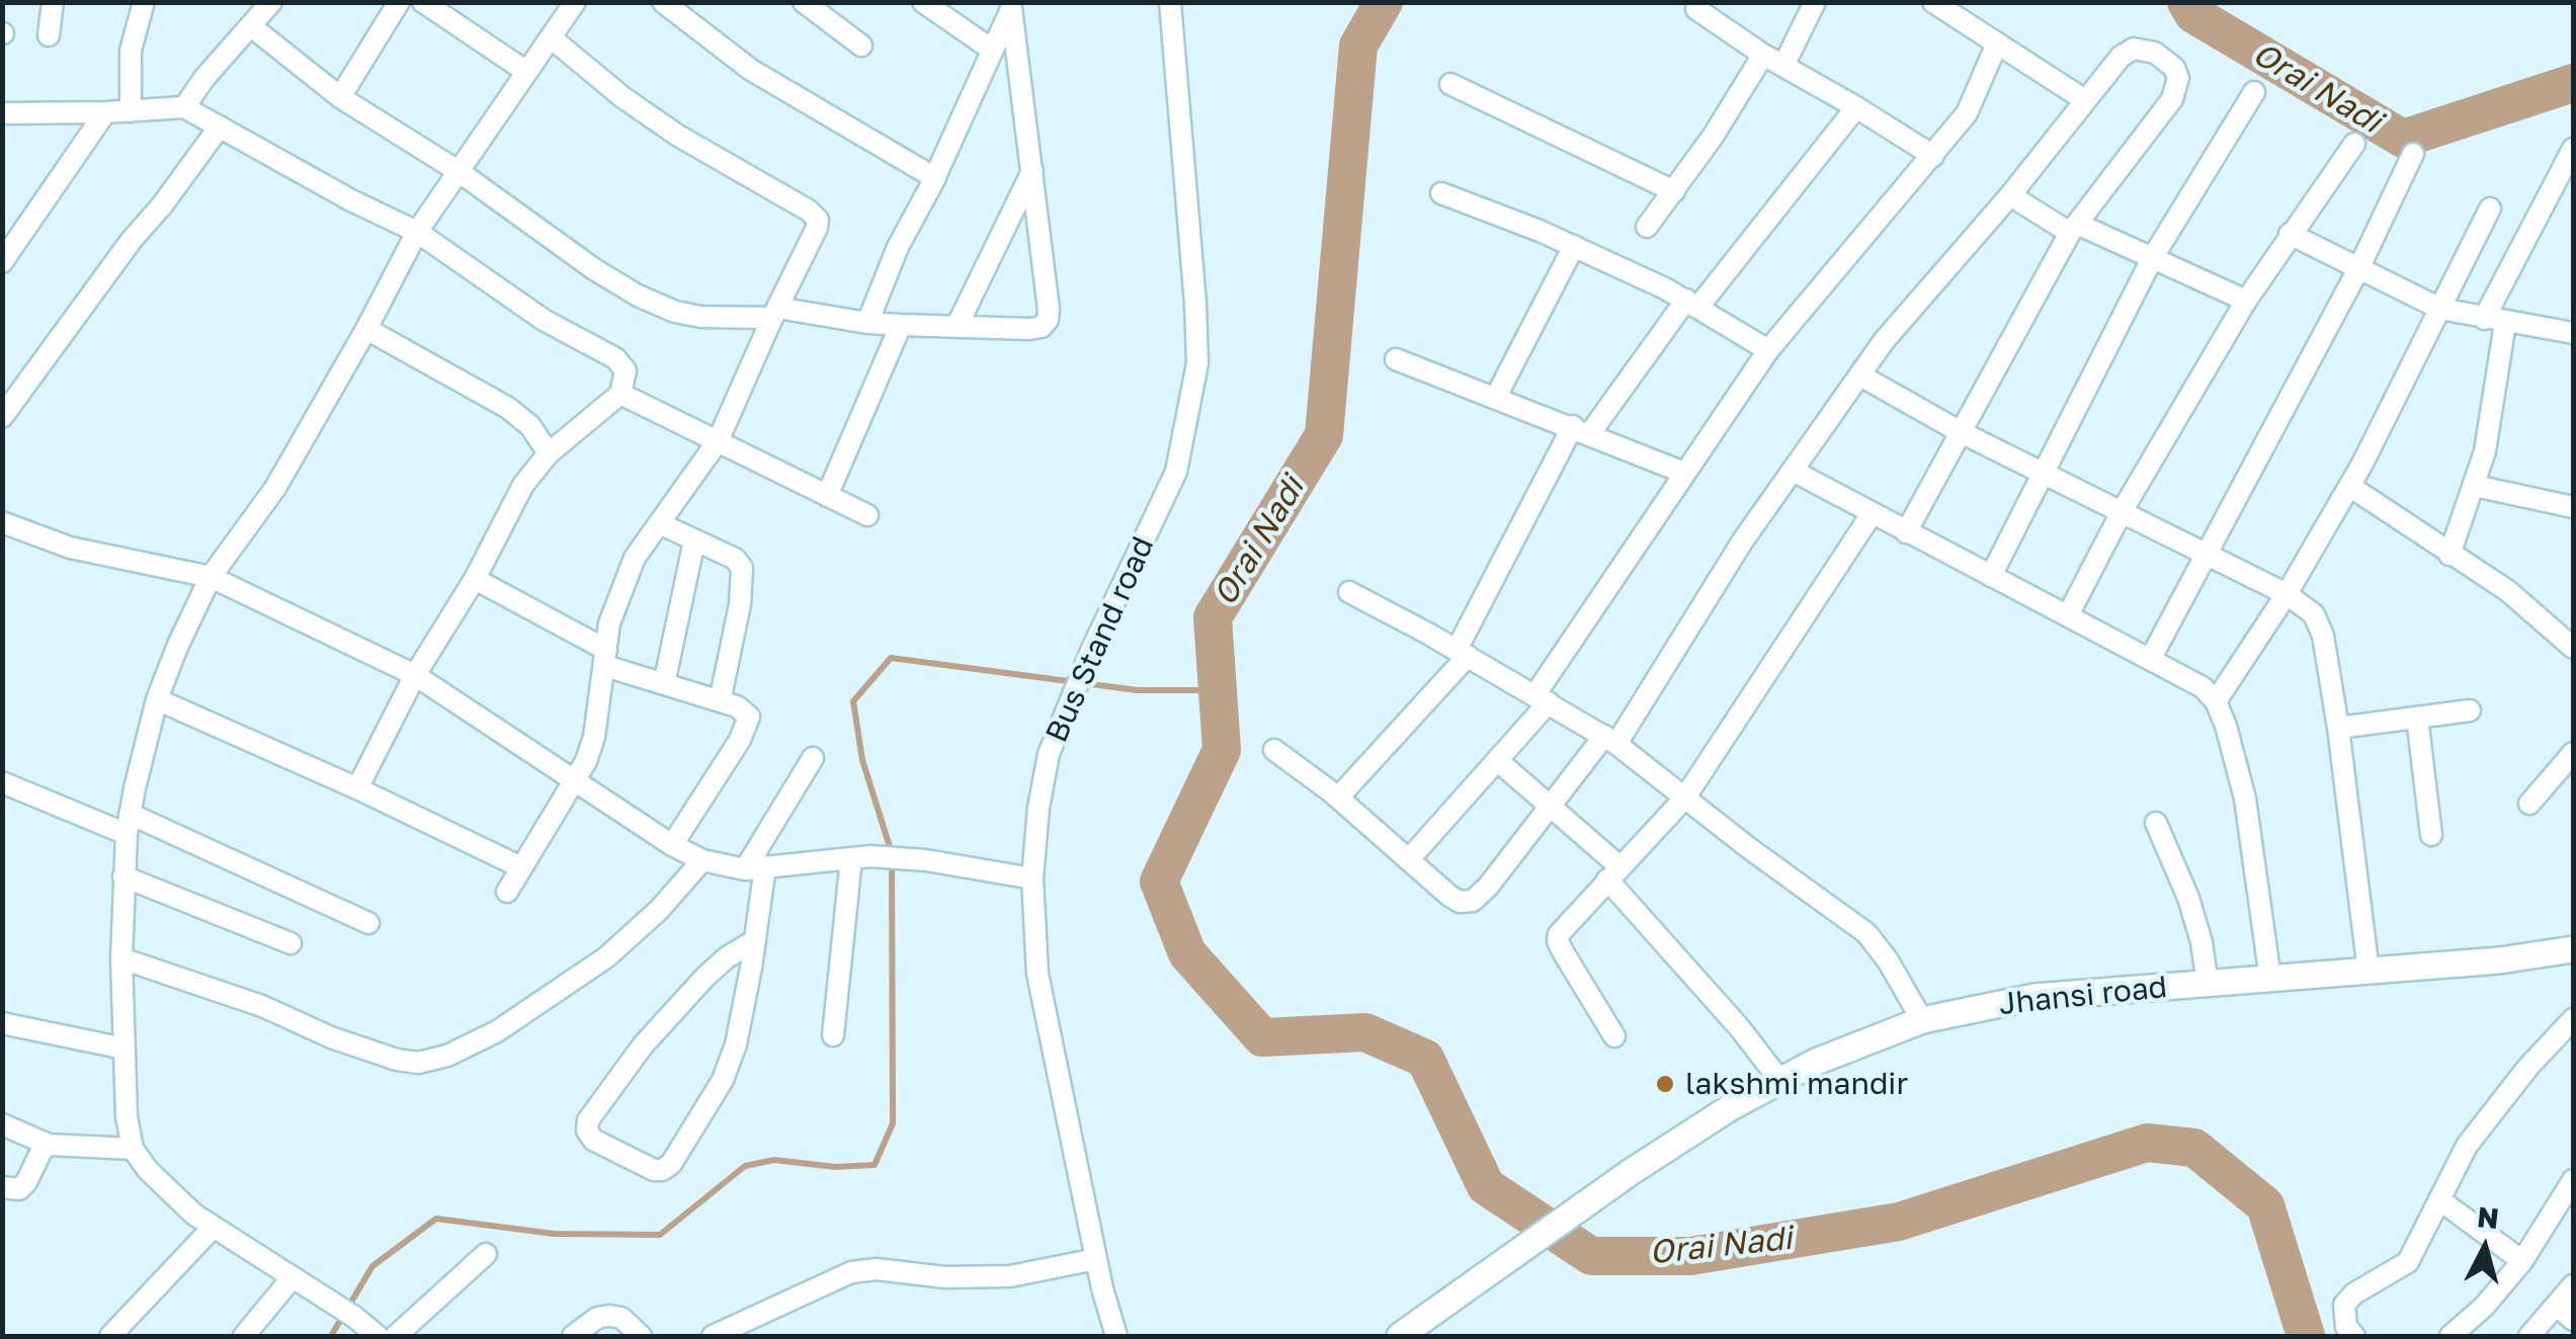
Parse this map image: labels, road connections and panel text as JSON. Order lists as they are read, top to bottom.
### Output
{
  "streets": {
    "street": ["Bus Stand road", "Jhansi road"]
  },
  "water": ["Orai Nadi"],
  "places": ["lakshmi mandir"],
  "north": "top"
}
